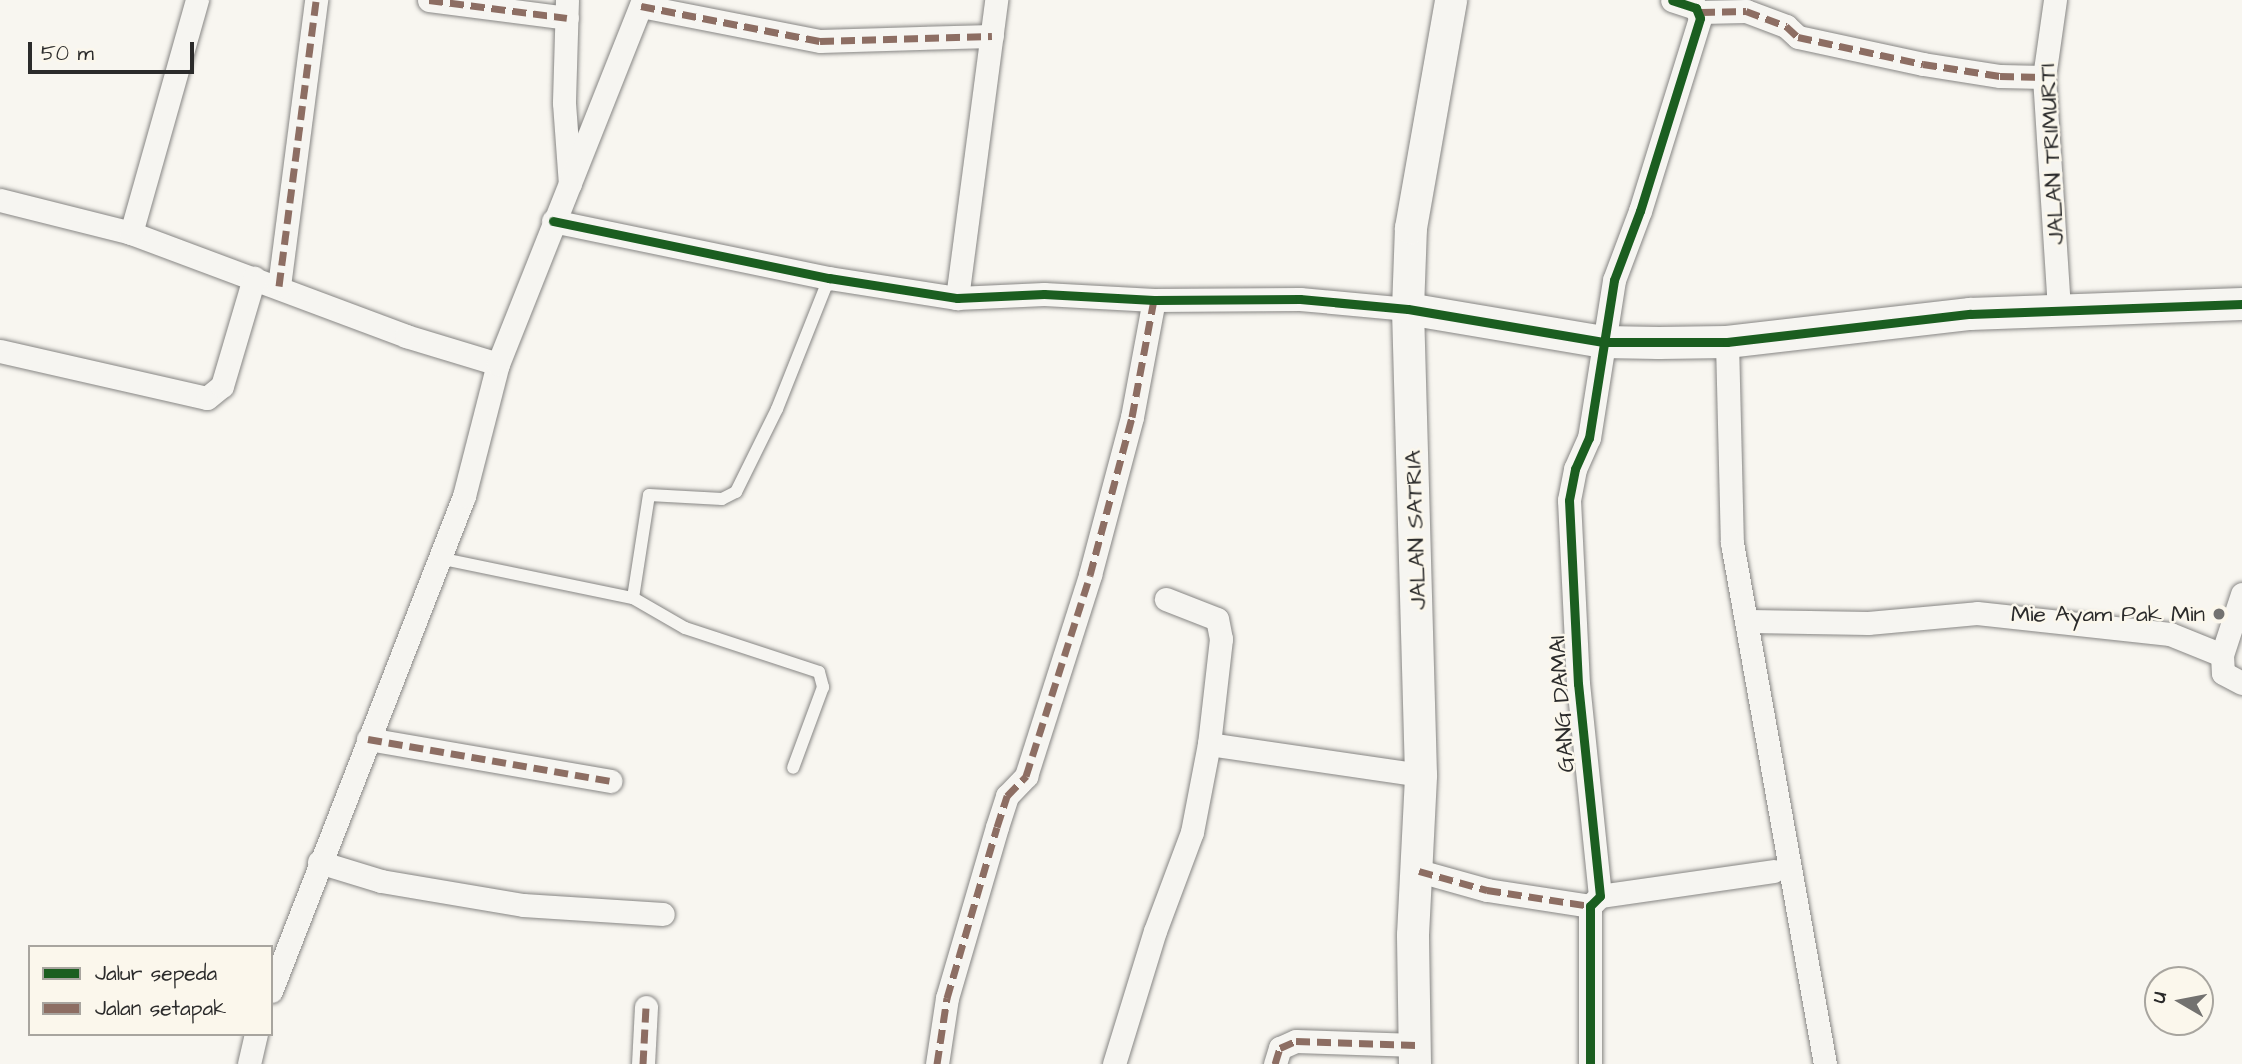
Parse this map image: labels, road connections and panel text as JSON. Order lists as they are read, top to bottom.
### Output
{
  "streets": {
    "street": ["JALAN TRIMURTI", "JALAN SATRIA", "GANG DAMAI"]
  },
  "places": ["Mie Ayam Pak Min"],
  "legend": ["Jalur sepeda", "Jalan setapak"],
  "scale_bar": "50 m",
  "north": "left"
}
